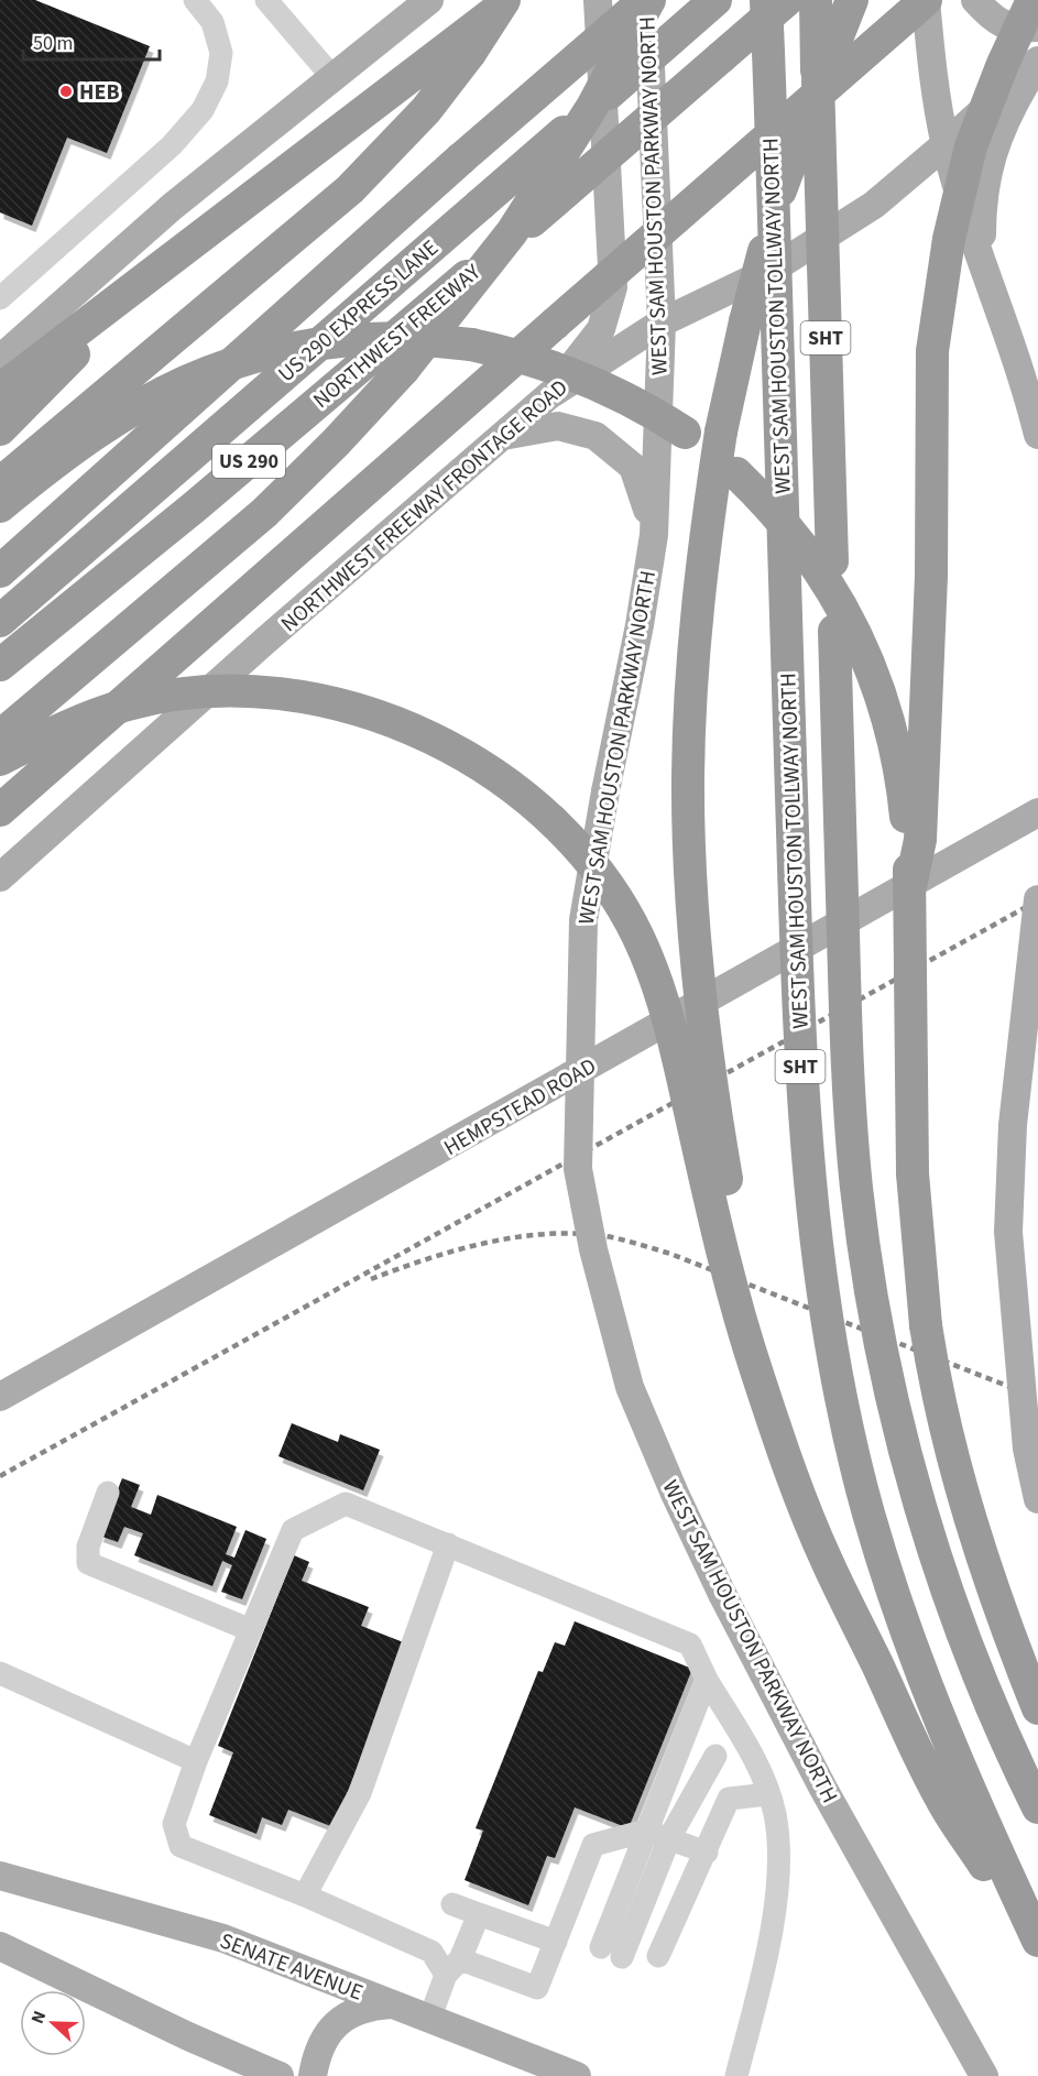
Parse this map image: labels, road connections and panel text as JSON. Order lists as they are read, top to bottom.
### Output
{
  "streets": {
    "highway": [
      "US 290 EXPRESS LANE",
      "WEST SAM HOUSTON TOLLWAY NORTH",
      "NORTHWEST FREEWAY",
      "SHT",
      "US 290"
    ],
    "main road": [
      "WEST SAM HOUSTON PARKWAY NORTH",
      "NORTHWEST FREEWAY FRONTAGE ROAD",
      "HEMPSTEAD ROAD",
      "SENATE AVENUE"
    ]
  },
  "crossings": [
    ["WEST SAM HOUSTON PARKWAY NORTH", "NORTHWEST FREEWAY FRONTAGE ROAD"]
  ],
  "places": ["HEB"],
  "scale_bar": "50 m",
  "north": "left"
}
